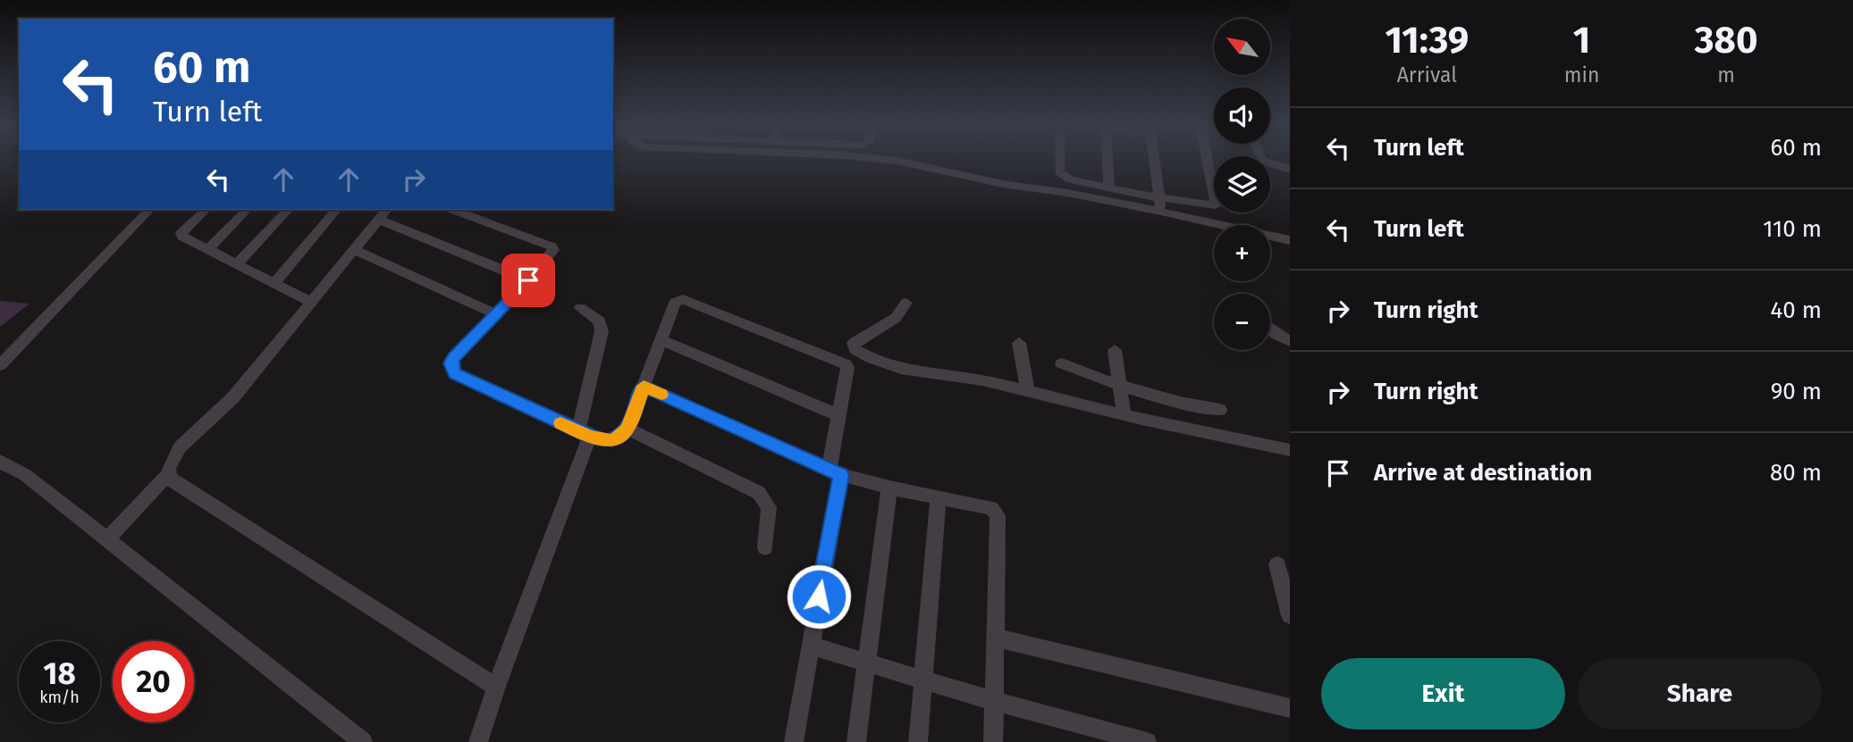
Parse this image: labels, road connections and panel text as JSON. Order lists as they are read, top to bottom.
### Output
{
  "north": "top left",
  "page": {
    "eta": [
      "11:39",
      "Arrival",
      "1",
      "min",
      "380",
      "m"
    ],
    "map_buttons": ["+", "−"],
    "turn": ["60 m", "Turn left"],
    "list": [
      {
        "name": "Turn left",
        "value": "60 m"
      },
      {
        "name": "Turn left",
        "value": "110 m"
      },
      {
        "name": "Turn right",
        "value": "40 m"
      },
      {
        "name": "Turn right",
        "value": "90 m"
      },
      {
        "name": "Arrive at destination",
        "value": "80 m"
      }
    ],
    "speed": "18 km/h",
    "limit": "20",
    "buttons": ["Exit", "Share"]
  }
}
